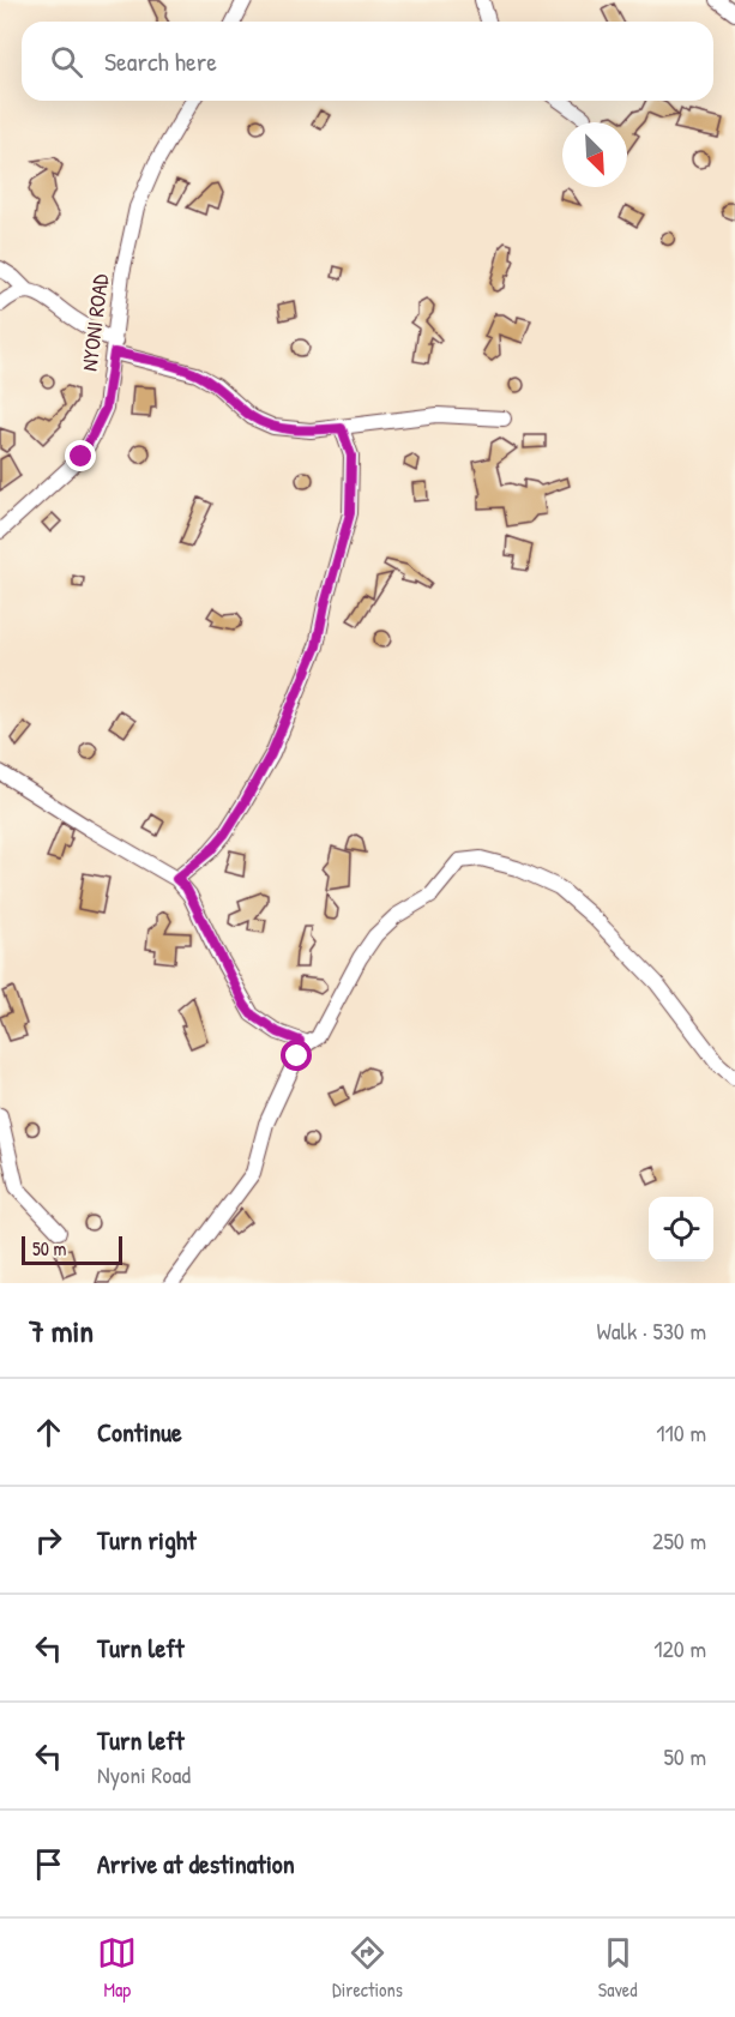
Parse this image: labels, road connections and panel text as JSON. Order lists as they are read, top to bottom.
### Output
{
  "streets": {
    "street": ["NYONI ROAD"]
  },
  "scale_bar": "50 m",
  "north": "bottom right",
  "page": {
    "search": "Search here",
    "scale": "50 m",
    "heading": ["7 min", "Walk · 530 m"],
    "list": [
      ["Continue", "110 m"],
      ["Turn right", "250 m"],
      ["Turn left", "120 m"],
      ["Turn left", "Nyoni Road", "50 m"],
      "Arrive at destination"
    ],
    "nav": ["Map", "Directions", "Saved"]
  }
}
